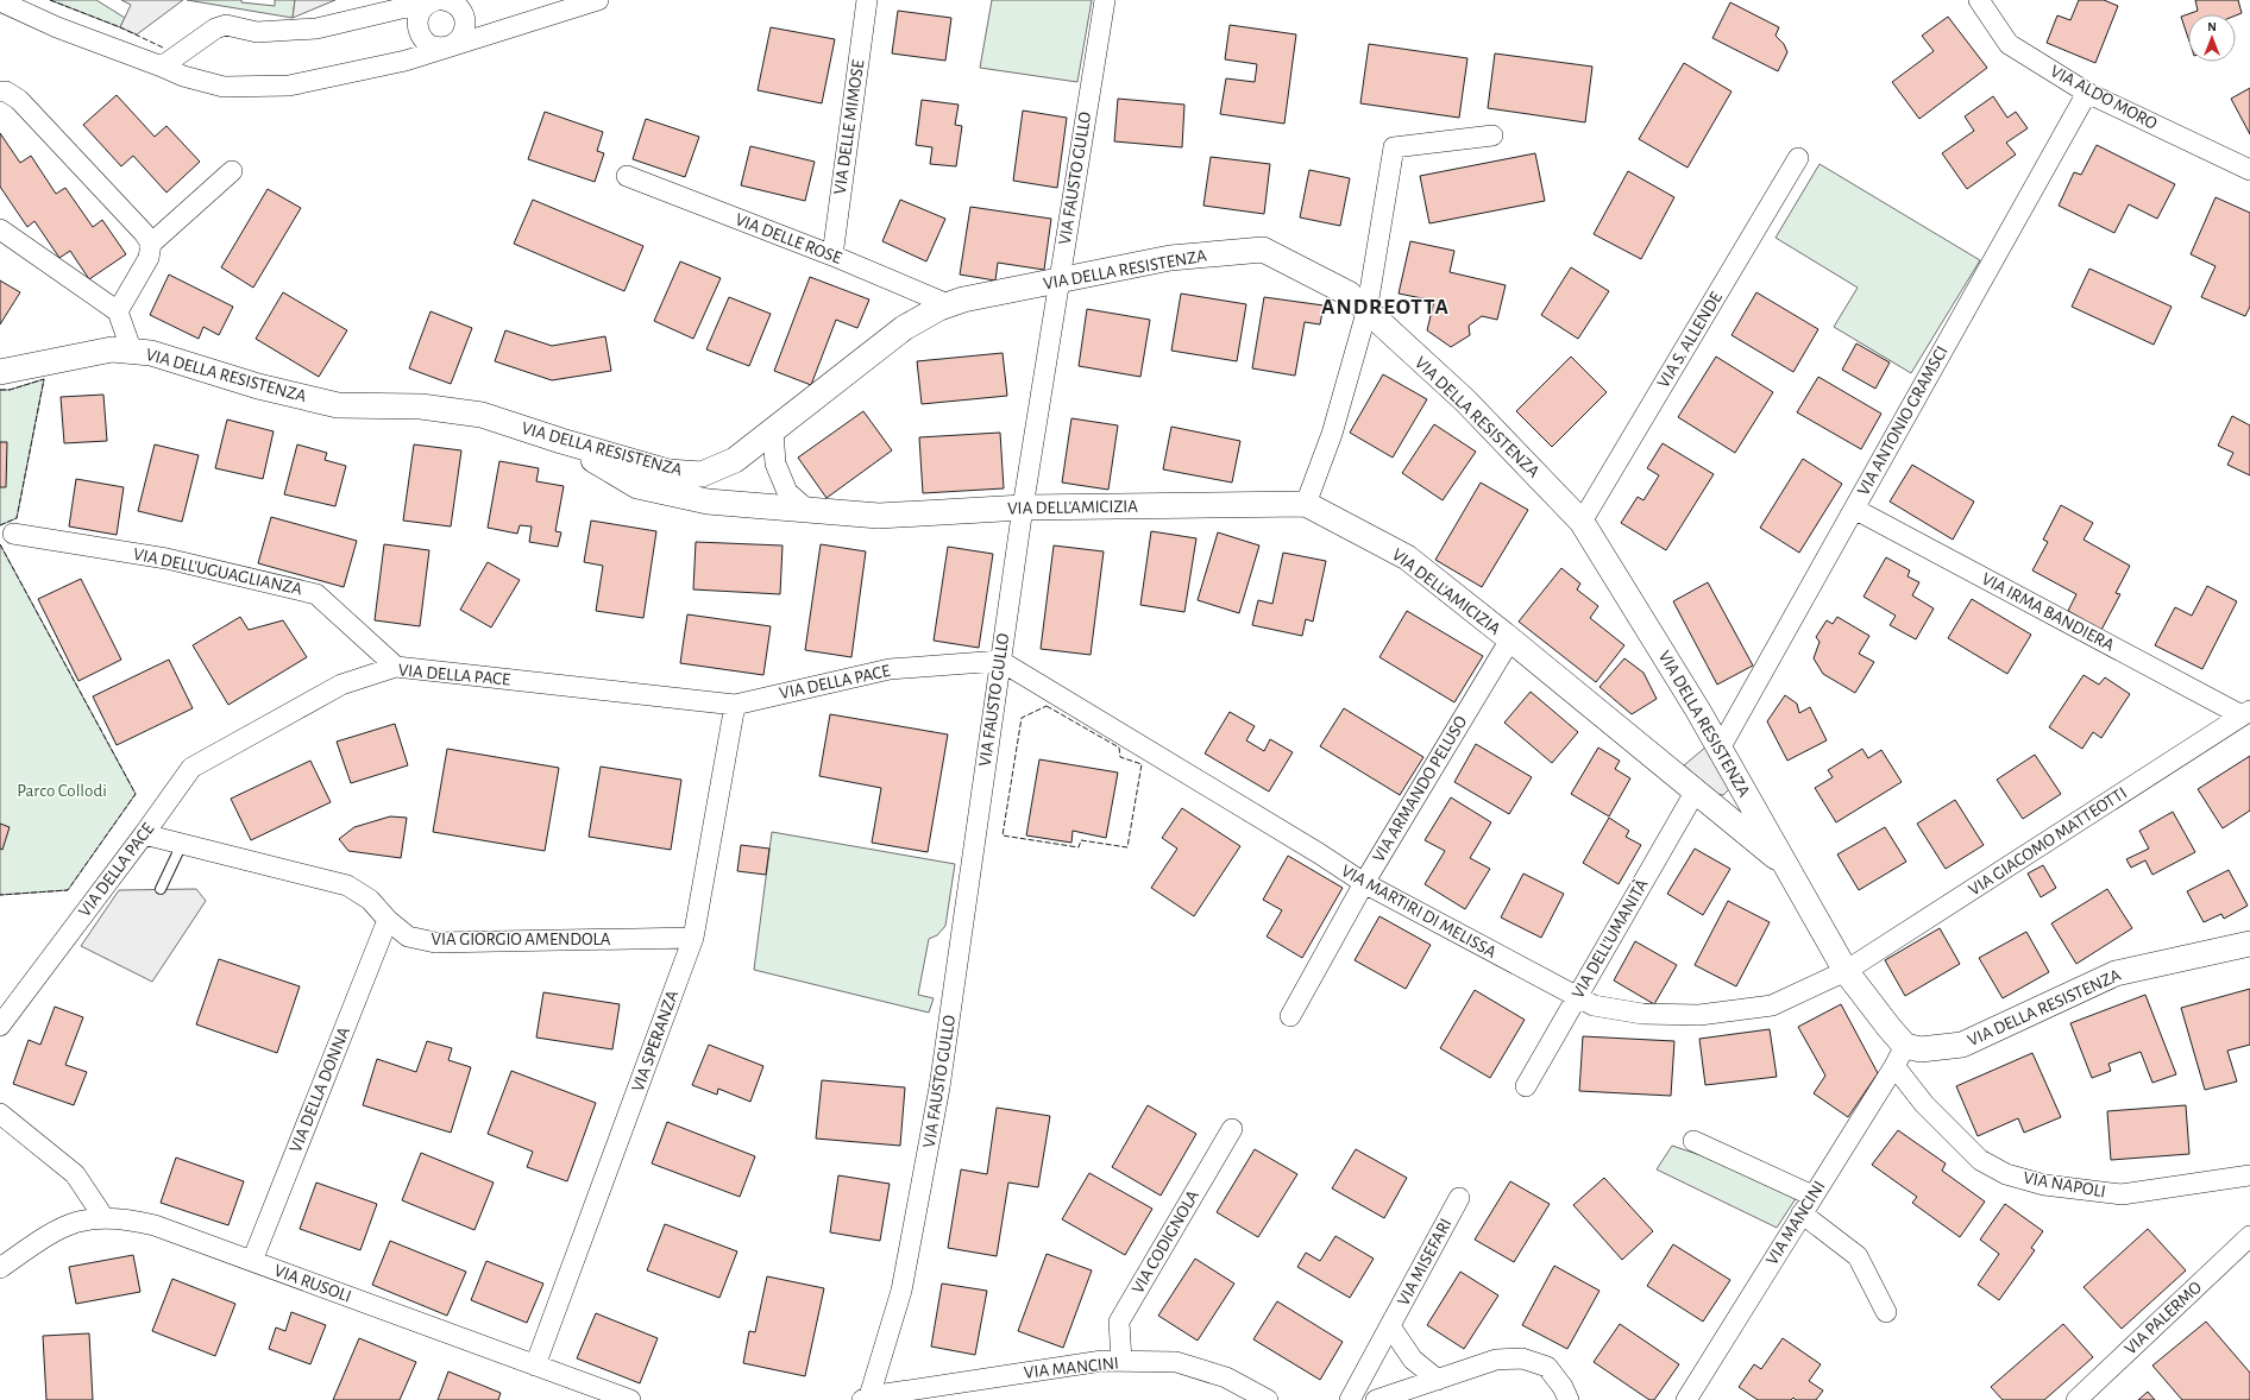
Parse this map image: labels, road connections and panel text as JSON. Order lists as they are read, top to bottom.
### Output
{
  "streets": {
    "street": [
      "VIA ALDO MORO",
      "VIA DELLE MIMOSE",
      "VIA FAUSTO GULLO",
      "VIA DELLE ROSE",
      "VIA DELLA RESISTENZA",
      "VIA S. ALLENDE",
      "VIA ANTONIO GRAMSCI",
      "VIA DELL'AMICIZIA",
      "VIA DELL'UGUAGLIANZA",
      "VIA IRMA BANDIERA",
      "VIA DELLA PACE",
      "VIA ARMANDO PELUSO",
      "VIA GIACOMO MATTEOTTI",
      "VIA MARTIRI DI MELISSA",
      "VIA GIORGIO AMENDOLA",
      "VIA DELL'UMANITÀ",
      "VIA SPERANZA",
      "VIA DELLA DONNA",
      "VIA NAPOLI",
      "VIA MANCINI",
      "VIA CODIGNOLA",
      "VIA MISEFARI",
      "VIA RUSOLI",
      "VIA PALERMO"
    ]
  },
  "crossings": [
    ["VIA ALDO MORO", "VIA ANTONIO GRAMSCI"],
    ["VIA DELLE MIMOSE", "VIA DELLE ROSE"],
    ["VIA FAUSTO GULLO", "VIA DELLA RESISTENZA"],
    ["VIA FAUSTO GULLO", "VIA DELL'AMICIZIA"],
    ["VIA FAUSTO GULLO", "VIA DELLA PACE"],
    ["VIA FAUSTO GULLO", "VIA MARTIRI DI MELISSA"],
    ["VIA FAUSTO GULLO", "VIA MANCINI"],
    ["VIA DELLE ROSE", "VIA DELLA RESISTENZA"],
    ["VIA DELLA RESISTENZA", "VIA S. ALLENDE"],
    ["VIA DELLA RESISTENZA", "VIA ANTONIO GRAMSCI"],
    ["VIA DELLA RESISTENZA", "VIA DELL'AMICIZIA"],
    ["VIA DELLA RESISTENZA", "VIA GIACOMO MATTEOTTI"],
    ["VIA DELLA RESISTENZA", "VIA MARTIRI DI MELISSA"],
    ["VIA DELLA RESISTENZA", "VIA NAPOLI"],
    ["VIA DELLA RESISTENZA", "VIA MANCINI"],
    ["VIA ANTONIO GRAMSCI", "VIA IRMA BANDIERA"],
    ["VIA DELL'AMICIZIA", "VIA ARMANDO PELUSO"],
    ["VIA DELL'AMICIZIA", "VIA DELL'UMANITÀ"],
    ["VIA DELL'UGUAGLIANZA", "VIA DELLA PACE"],
    ["VIA IRMA BANDIERA", "VIA GIACOMO MATTEOTTI"],
    ["VIA DELLA PACE", "VIA MARTIRI DI MELISSA"],
    ["VIA DELLA PACE", "VIA GIORGIO AMENDOLA"],
    ["VIA DELLA PACE", "VIA SPERANZA"],
    ["VIA ARMANDO PELUSO", "VIA MARTIRI DI MELISSA"],
    ["VIA GIACOMO MATTEOTTI", "VIA MARTIRI DI MELISSA"],
    ["VIA MARTIRI DI MELISSA", "VIA DELL'UMANITÀ"],
    ["VIA GIORGIO AMENDOLA", "VIA SPERANZA"],
    ["VIA GIORGIO AMENDOLA", "VIA DELLA DONNA"],
    ["VIA SPERANZA", "VIA RUSOLI"],
    ["VIA DELLA DONNA", "VIA RUSOLI"],
    ["VIA NAPOLI", "VIA MANCINI"],
    ["VIA MANCINI", "VIA CODIGNOLA"]
  ],
  "districts": ["ANDREOTTA"],
  "parks": ["Parco Collodi"],
  "north": "top"
}
